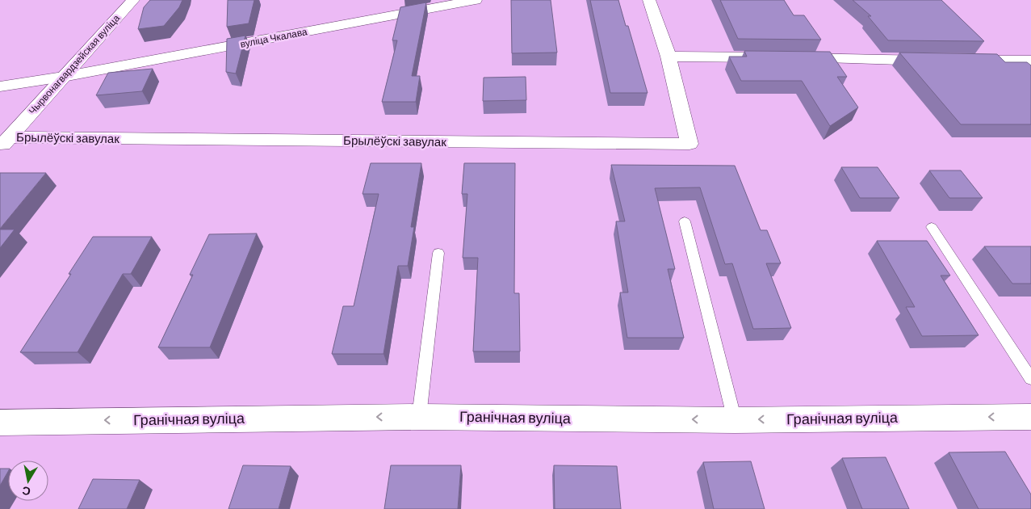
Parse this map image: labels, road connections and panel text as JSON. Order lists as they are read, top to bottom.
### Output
{
  "streets": {
    "street": [
      "вуліца Чкалава",
      "Чырвонагвардзейская вуліца",
      "Брылёўскі завулак",
      "Гранічная вуліца"
    ]
  },
  "crossings": [
    ["вуліца Чкалава", "Чырвонагвардзейская вуліца"],
    ["Чырвонагвардзейская вуліца", "Брылёўскі завулак"]
  ],
  "one_way": ["Гранічная вуліца"],
  "north": "bottom"
}
